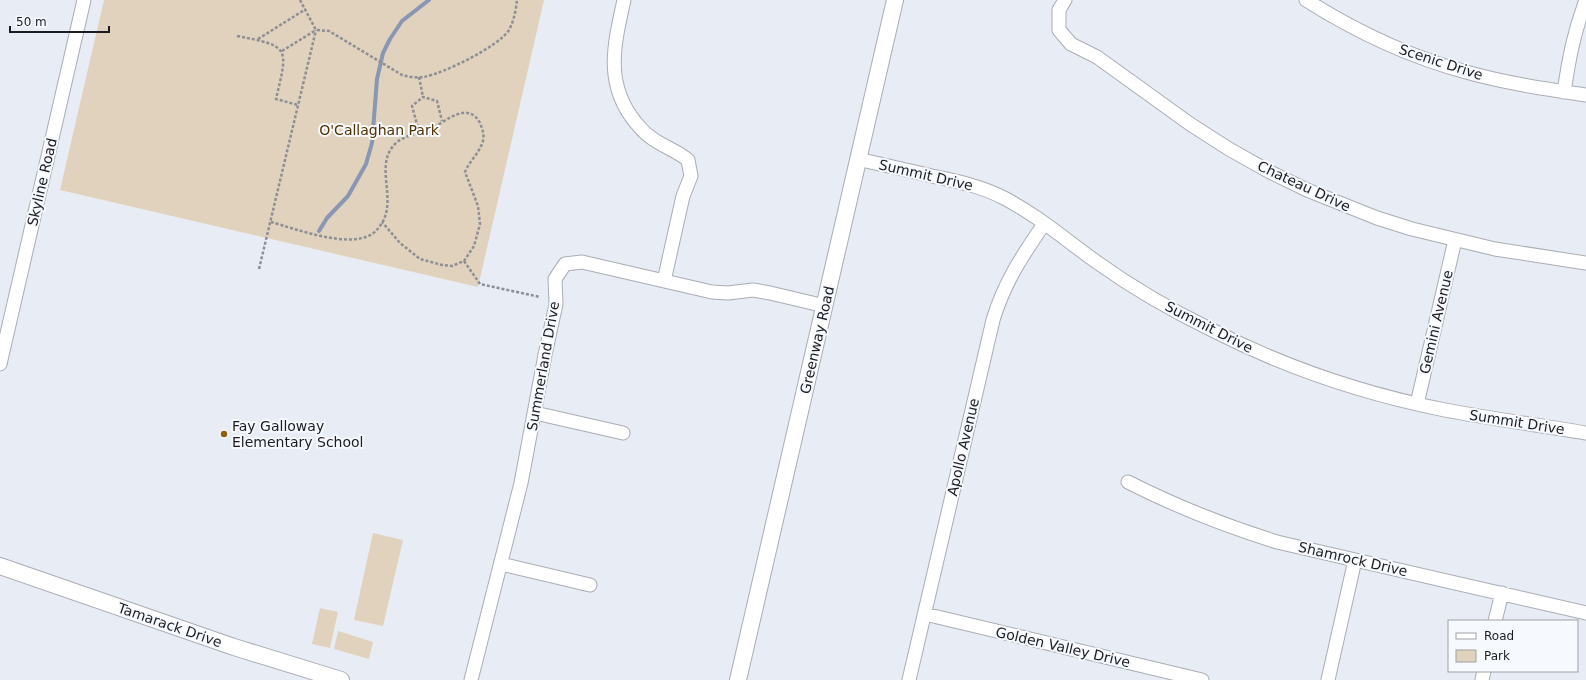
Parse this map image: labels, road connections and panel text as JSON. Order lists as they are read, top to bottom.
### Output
{
  "streets": {
    "street": [
      "Scenic Drive",
      "Summit Drive",
      "Skyline Road",
      "Chateau Drive",
      "Gemini Avenue",
      "Greenway Road",
      "Summerland Drive",
      "Apollo Avenue",
      "Shamrock Drive",
      "Tamarack Drive",
      "Golden Valley Drive"
    ]
  },
  "crossings": [
    ["Summit Drive", "Gemini Avenue"],
    ["Summit Drive", "Greenway Road"],
    ["Summit Drive", "Apollo Avenue"],
    ["Chateau Drive", "Gemini Avenue"],
    ["Greenway Road", "Summerland Drive"],
    ["Apollo Avenue", "Golden Valley Drive"]
  ],
  "parks": ["O'Callaghan Park"],
  "places": ["Fay Galloway Elementary School"],
  "legend": ["Road", "Park"],
  "scale_bar": "50 m"
}
